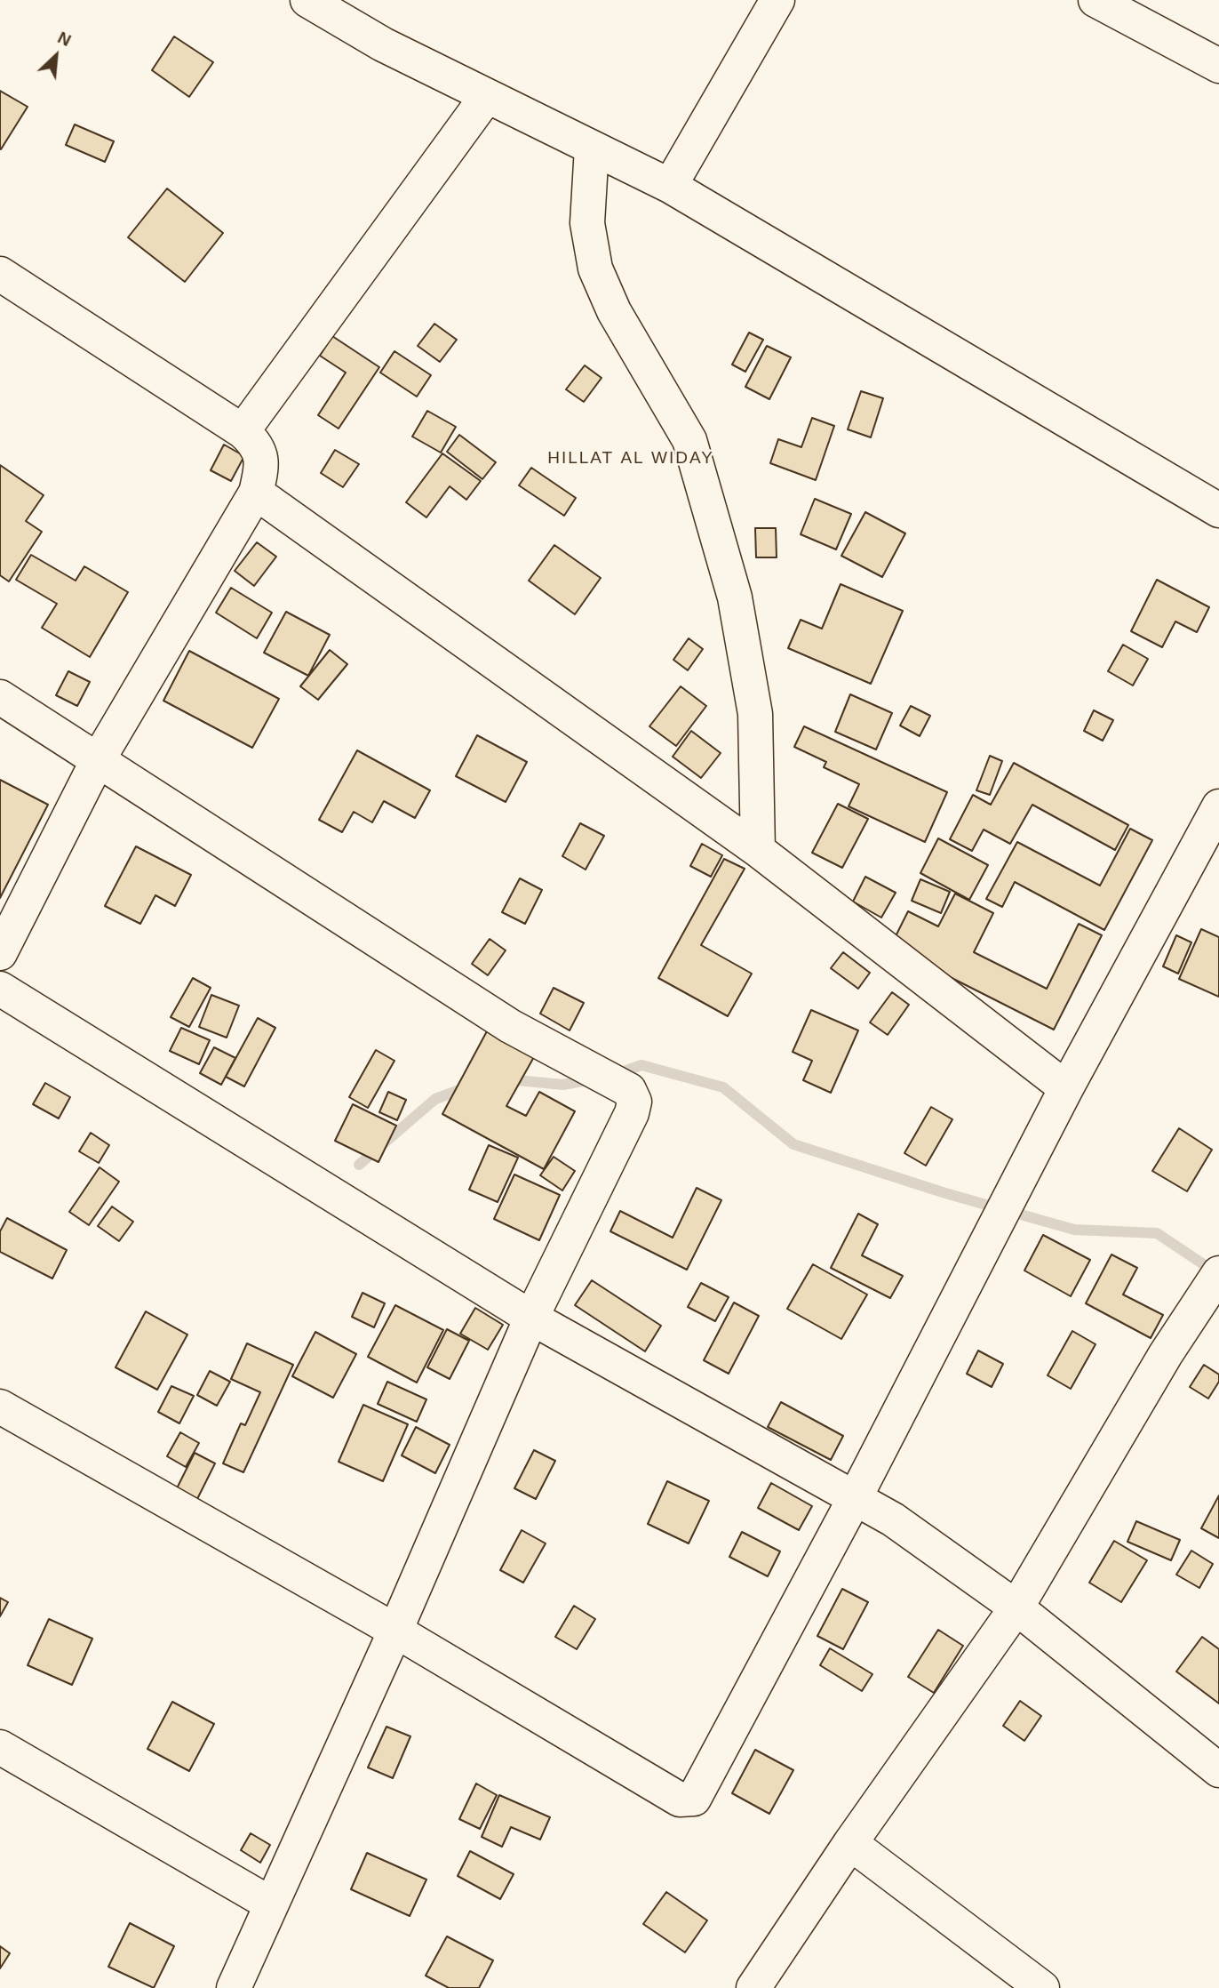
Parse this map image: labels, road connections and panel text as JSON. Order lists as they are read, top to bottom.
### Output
{
  "districts": ["HILLAT AL WIDAY"],
  "north": "top right"
}
